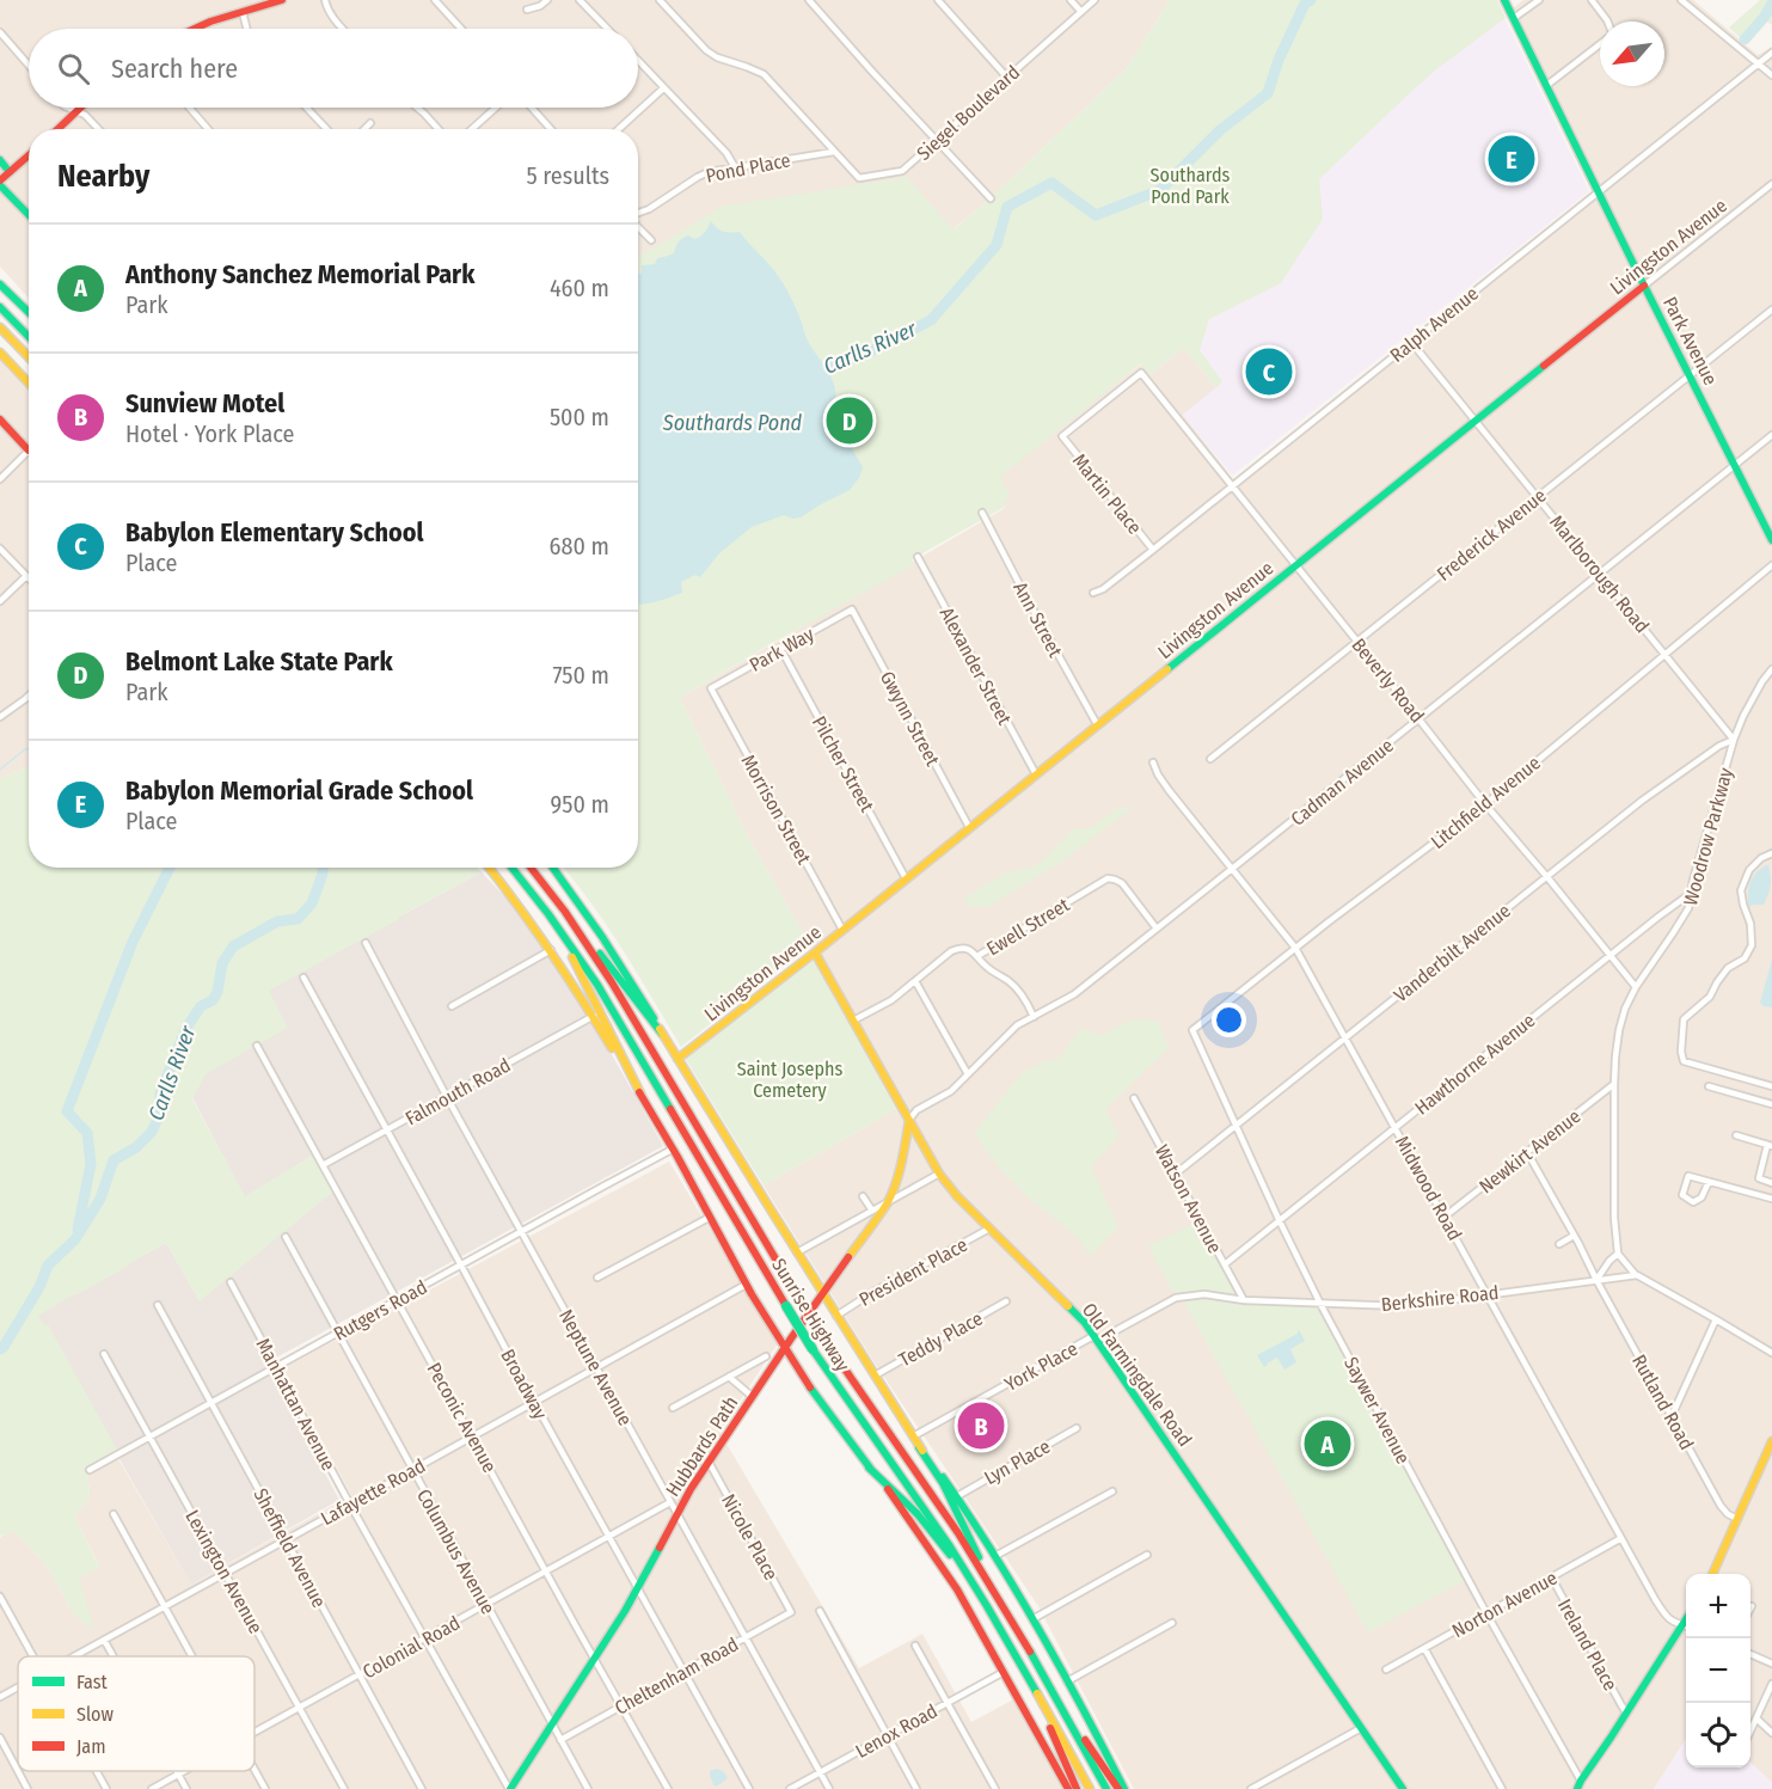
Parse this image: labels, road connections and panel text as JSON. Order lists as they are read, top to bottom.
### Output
{
  "streets": {
    "main road": [
      "Livingston Avenue",
      "Park Avenue",
      "Sunrise Highway",
      "Old Farmingdale Road",
      "Hubbards Path"
    ],
    "street": [
      "Siegel Boulevard",
      "Pond Place",
      "Ralph Avenue",
      "Martin Place",
      "Frederick Avenue",
      "Marlborough Road",
      "Ann Street",
      "Park Way",
      "Alexander Street",
      "Beverly Road",
      "Gwynn Street",
      "Pilcher Street",
      "Cadman Avenue",
      "Litchfield Avenue",
      "Morrison Street",
      "Woodrow Parkway",
      "Ewell Street",
      "Vanderbilt Avenue",
      "Hawthorne Avenue",
      "Falmouth Road",
      "Newkirt Avenue",
      "Midwood Road",
      "Watson Avenue",
      "President Place",
      "Berkshire Road",
      "Rutgers Road",
      "Teddy Place",
      "York Place",
      "Neptune Avenue",
      "Broadway",
      "Rutland Road",
      "Manhattan Avenue",
      "Saywer Avenue",
      "Peconic Avenue",
      "Lyn Place",
      "Lafayette Road",
      "Nicole Place",
      "Sheffield Avenue",
      "Columbus Avenue",
      "Lexington Avenue",
      "Norton Avenue",
      "Ireland Place",
      "Colonial Road",
      "Cheltenham Road",
      "Lenox Road"
    ]
  },
  "crossings": [
    ["Siegel Boulevard", "Pond Place"],
    ["Livingston Avenue", "Park Avenue"],
    ["Livingston Avenue", "Marlborough Road"],
    ["Livingston Avenue", "Ann Street"],
    ["Livingston Avenue", "Alexander Street"],
    ["Livingston Avenue", "Beverly Road"],
    ["Livingston Avenue", "Gwynn Street"],
    ["Livingston Avenue", "Pilcher Street"],
    ["Livingston Avenue", "Morrison Street"],
    ["Livingston Avenue", "Sunrise Highway"],
    ["Livingston Avenue", "Old Farmingdale Road"],
    ["Ralph Avenue", "Park Avenue"],
    ["Ralph Avenue", "Martin Place"],
    ["Ralph Avenue", "Marlborough Road"],
    ["Ralph Avenue", "Beverly Road"],
    ["Park Avenue", "Frederick Avenue"],
    ["Park Avenue", "Cadman Avenue"],
    ["Martin Place", "Beverly Road"],
    ["Frederick Avenue", "Marlborough Road"],
    ["Frederick Avenue", "Beverly Road"],
    ["Marlborough Road", "Cadman Avenue"],
    ["Marlborough Road", "Litchfield Avenue"],
    ["Marlborough Road", "Woodrow Parkway"],
    ["Marlborough Road", "Vanderbilt Avenue"],
    ["Park Way", "Gwynn Street"],
    ["Park Way", "Pilcher Street"],
    ["Park Way", "Morrison Street"],
    ["Beverly Road", "Cadman Avenue"],
    ["Beverly Road", "Litchfield Avenue"],
    ["Beverly Road", "Woodrow Parkway"],
    ["Beverly Road", "Vanderbilt Avenue"],
    ["Beverly Road", "Hawthorne Avenue"],
    ["Cadman Avenue", "Ewell Street"],
    ["Cadman Avenue", "Midwood Road"],
    ["Cadman Avenue", "Old Farmingdale Road"],
    ["Cadman Avenue", "Hubbards Path"],
    ["Litchfield Avenue", "Midwood Road"],
    ["Litchfield Avenue", "Saywer Avenue"],
    ["Woodrow Parkway", "Vanderbilt Avenue"],
    ["Woodrow Parkway", "Hawthorne Avenue"],
    ["Woodrow Parkway", "Newkirt Avenue"],
    ["Ewell Street", "Old Farmingdale Road"],
    ["Vanderbilt Avenue", "Midwood Road"],
    ["Vanderbilt Avenue", "Watson Avenue"],
    ["Vanderbilt Avenue", "Saywer Avenue"],
    ["Hawthorne Avenue", "Midwood Road"],
    ["Hawthorne Avenue", "Watson Avenue"],
    ["Hawthorne Avenue", "Saywer Avenue"],
    ["Falmouth Road", "Neptune Avenue"],
    ["Falmouth Road", "Broadway"],
    ["Falmouth Road", "Peconic Avenue"],
    ["Newkirt Avenue", "Midwood Road"],
    ["Newkirt Avenue", "Rutland Road"],
    ["Midwood Road", "Berkshire Road"],
    ["Midwood Road", "Norton Avenue"],
    ["Watson Avenue", "Berkshire Road"],
    ["President Place", "Sunrise Highway"],
    ["President Place", "Old Farmingdale Road"],
    ["Berkshire Road", "York Place"],
    ["Berkshire Road", "Old Farmingdale Road"],
    ["Berkshire Road", "Rutland Road"],
    ["Berkshire Road", "Saywer Avenue"],
    ["Rutgers Road", "Sunrise Highway"],
    ["Rutgers Road", "Neptune Avenue"],
    ["Rutgers Road", "Broadway"],
    ["Rutgers Road", "Manhattan Avenue"],
    ["Rutgers Road", "Peconic Avenue"],
    ["Rutgers Road", "Sheffield Avenue"],
    ["Rutgers Road", "Columbus Avenue"],
    ["Rutgers Road", "Lexington Avenue"],
    ["Sunrise Highway", "Teddy Place"],
    ["Sunrise Highway", "York Place"],
    ["Sunrise Highway", "Hubbards Path"],
    ["Sunrise Highway", "Lyn Place"],
    ["Sunrise Highway", "Lafayette Road"],
    ["Sunrise Highway", "Lenox Road"],
    ["York Place", "Old Farmingdale Road"],
    ["Neptune Avenue", "Hubbards Path"],
    ["Neptune Avenue", "Lafayette Road"],
    ["Neptune Avenue", "Colonial Road"],
    ["Neptune Avenue", "Cheltenham Road"],
    ["Neptune Avenue", "Lenox Road"],
    ["Old Farmingdale Road", "Hubbards Path"],
    ["Broadway", "Hubbards Path"],
    ["Broadway", "Lafayette Road"],
    ["Broadway", "Colonial Road"],
    ["Broadway", "Cheltenham Road"],
    ["Manhattan Avenue", "Hubbards Path"],
    ["Manhattan Avenue", "Lafayette Road"],
    ["Manhattan Avenue", "Colonial Road"],
    ["Saywer Avenue", "Norton Avenue"],
    ["Peconic Avenue", "Hubbards Path"],
    ["Peconic Avenue", "Lafayette Road"],
    ["Peconic Avenue", "Colonial Road"],
    ["Peconic Avenue", "Cheltenham Road"],
    ["Hubbards Path", "Nicole Place"],
    ["Hubbards Path", "Columbus Avenue"],
    ["Lafayette Road", "Sheffield Avenue"],
    ["Lafayette Road", "Columbus Avenue"],
    ["Lafayette Road", "Lexington Avenue"],
    ["Nicole Place", "Cheltenham Road"],
    ["Sheffield Avenue", "Colonial Road"],
    ["Columbus Avenue", "Colonial Road"],
    ["Columbus Avenue", "Cheltenham Road"],
    ["Lexington Avenue", "Colonial Road"],
    ["Norton Avenue", "Ireland Place"]
  ],
  "water": ["Carlls River", "Southards Pond"],
  "parks": ["Southards Pond Park", "Saint Josephs Cemetery"],
  "legend": ["Fast", "Slow", "Jam"],
  "north": "bottom left",
  "page": {
    "search": "Search here",
    "heading": ["Nearby", "5 results"],
    "pins": [
      "E",
      "C",
      "D",
      "B",
      "A"
    ],
    "list": [
      {
        "mark": "A",
        "name": "Anthony Sanchez Memorial Park",
        "note": "Park",
        "value": "460 m"
      },
      {
        "mark": "B",
        "name": "Sunview Motel",
        "note": "Hotel · York Place",
        "value": "500 m"
      },
      {
        "mark": "C",
        "name": "Babylon Elementary School",
        "note": "Place",
        "value": "680 m"
      },
      {
        "mark": "D",
        "name": "Belmont Lake State Park",
        "note": "Park",
        "value": "750 m"
      },
      {
        "mark": "E",
        "name": "Babylon Memorial Grade School",
        "note": "Place",
        "value": "950 m"
      }
    ],
    "map_buttons": ["+", "−"]
  }
}
